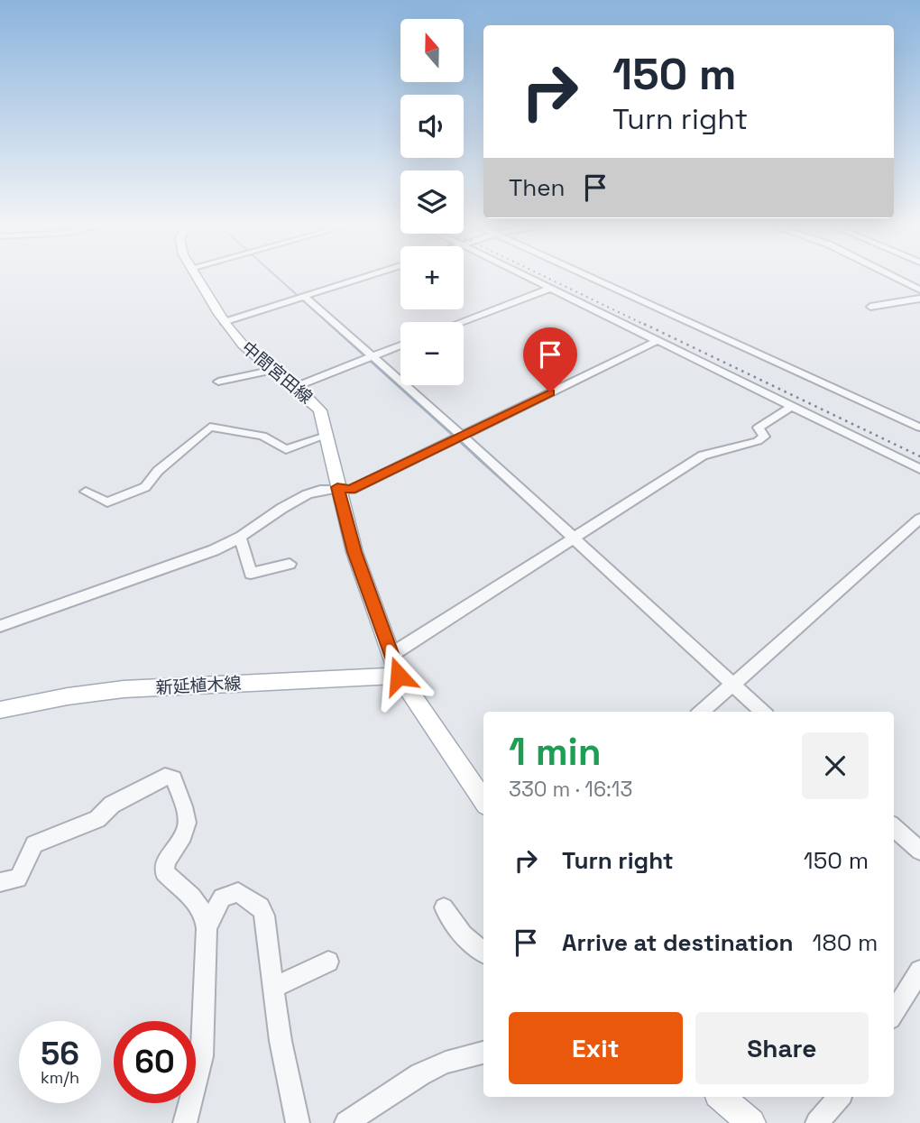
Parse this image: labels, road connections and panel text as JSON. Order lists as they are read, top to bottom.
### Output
{
  "streets": {
    "main road": ["中間宮田線", "新延植木線"]
  },
  "crossings": [
    ["中間宮田線", "新延植木線"]
  ],
  "north": "top",
  "page": {
    "map_buttons": ["+", "−"],
    "turn": ["150 m", "Turn right"],
    "then": "Then",
    "heading": ["1 min", "330 m · 16:13"],
    "list": [
      {
        "name": "Turn right",
        "value": "150 m"
      },
      {
        "name": "Arrive at destination",
        "value": "180 m"
      }
    ],
    "buttons": ["Exit", "Share"],
    "speed": "56 km/h",
    "limit": "60"
  }
}
